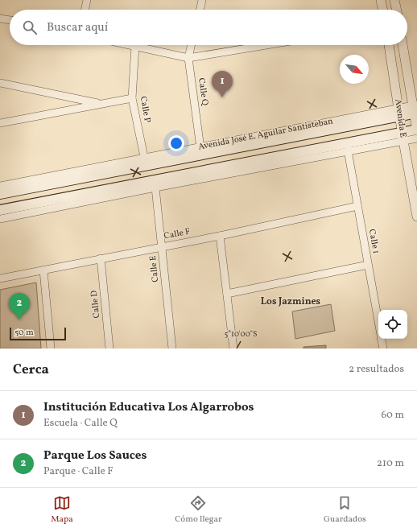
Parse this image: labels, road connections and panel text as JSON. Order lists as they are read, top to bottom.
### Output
{
  "streets": {
    "main road": ["Avenida José E. Aguilar Santisteban"],
    "street": [
      "Calle Q",
      "Calle P",
      "Avenida E",
      "Calle F",
      "Calle 1",
      "Calle E",
      "Calle D"
    ]
  },
  "crossings": [
    ["Calle Q", "Avenida José E. Aguilar Santisteban"],
    ["Calle P", "Avenida José E. Aguilar Santisteban"],
    ["Avenida E", "Avenida José E. Aguilar Santisteban"],
    ["Calle F", "Calle 1"],
    ["Calle F", "Calle E"],
    ["Calle F", "Calle D"]
  ],
  "districts": ["Los Jazmines"],
  "scale_bar": "50 m",
  "north": "bottom right",
  "page": {
    "search": "Buscar aquí",
    "pins": ["1", "2"],
    "scale": "50 m",
    "heading": ["Cerca", "2 resultados"],
    "list": [
      {
        "mark": "1",
        "name": "Institución Educativa Los Algarrobos",
        "note": "Escuela · Calle Q",
        "value": "60 m"
      },
      {
        "mark": "2",
        "name": "Parque Los Sauces",
        "note": "Parque · Calle F",
        "value": "210 m"
      }
    ],
    "nav": ["Mapa", "Cómo llegar", "Guardados"]
  },
  "coordinates": ["5°10'00\"S"]
}
